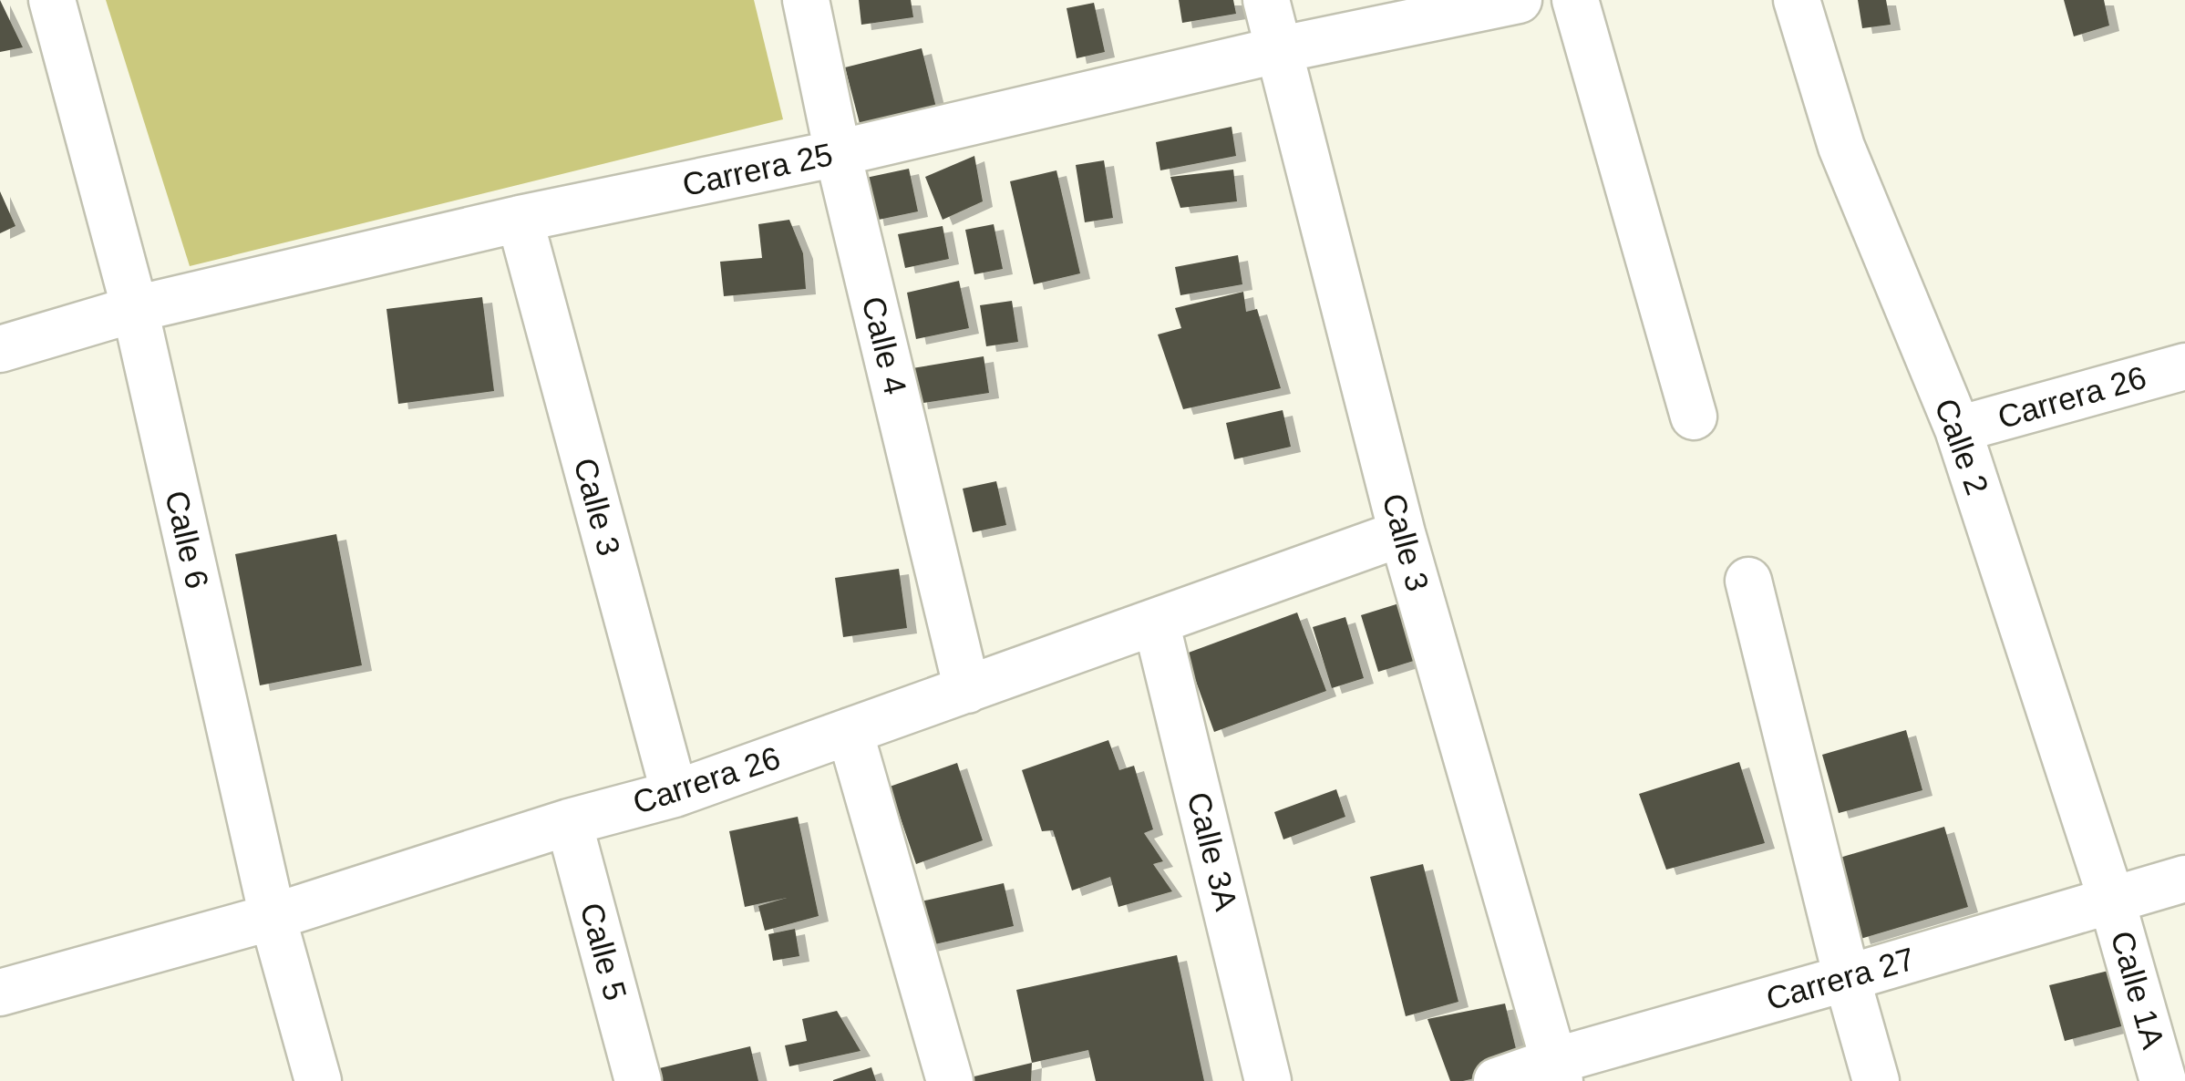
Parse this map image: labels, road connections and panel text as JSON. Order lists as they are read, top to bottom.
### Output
{
  "streets": {
    "street": [
      "Carrera 25",
      "Calle 4",
      "Carrera 26",
      "Calle 2",
      "Calle 3",
      "Calle 6",
      "Calle 3A",
      "Calle 5",
      "Carrera 27",
      "Calle 1A"
    ]
  },
  "crossings": [
    ["Carrera 25", "Calle 4"],
    ["Carrera 25", "Calle 3"],
    ["Carrera 25", "Calle 6"],
    ["Calle 4", "Carrera 26"],
    ["Carrera 26", "Calle 2"],
    ["Carrera 26", "Calle 3"],
    ["Carrera 26", "Calle 6"],
    ["Carrera 26", "Calle 3A"],
    ["Carrera 26", "Calle 5"],
    ["Calle 2", "Carrera 27"],
    ["Calle 2", "Calle 1A"],
    ["Calle 3", "Carrera 27"],
    ["Carrera 27", "Calle 1A"]
  ]
}
